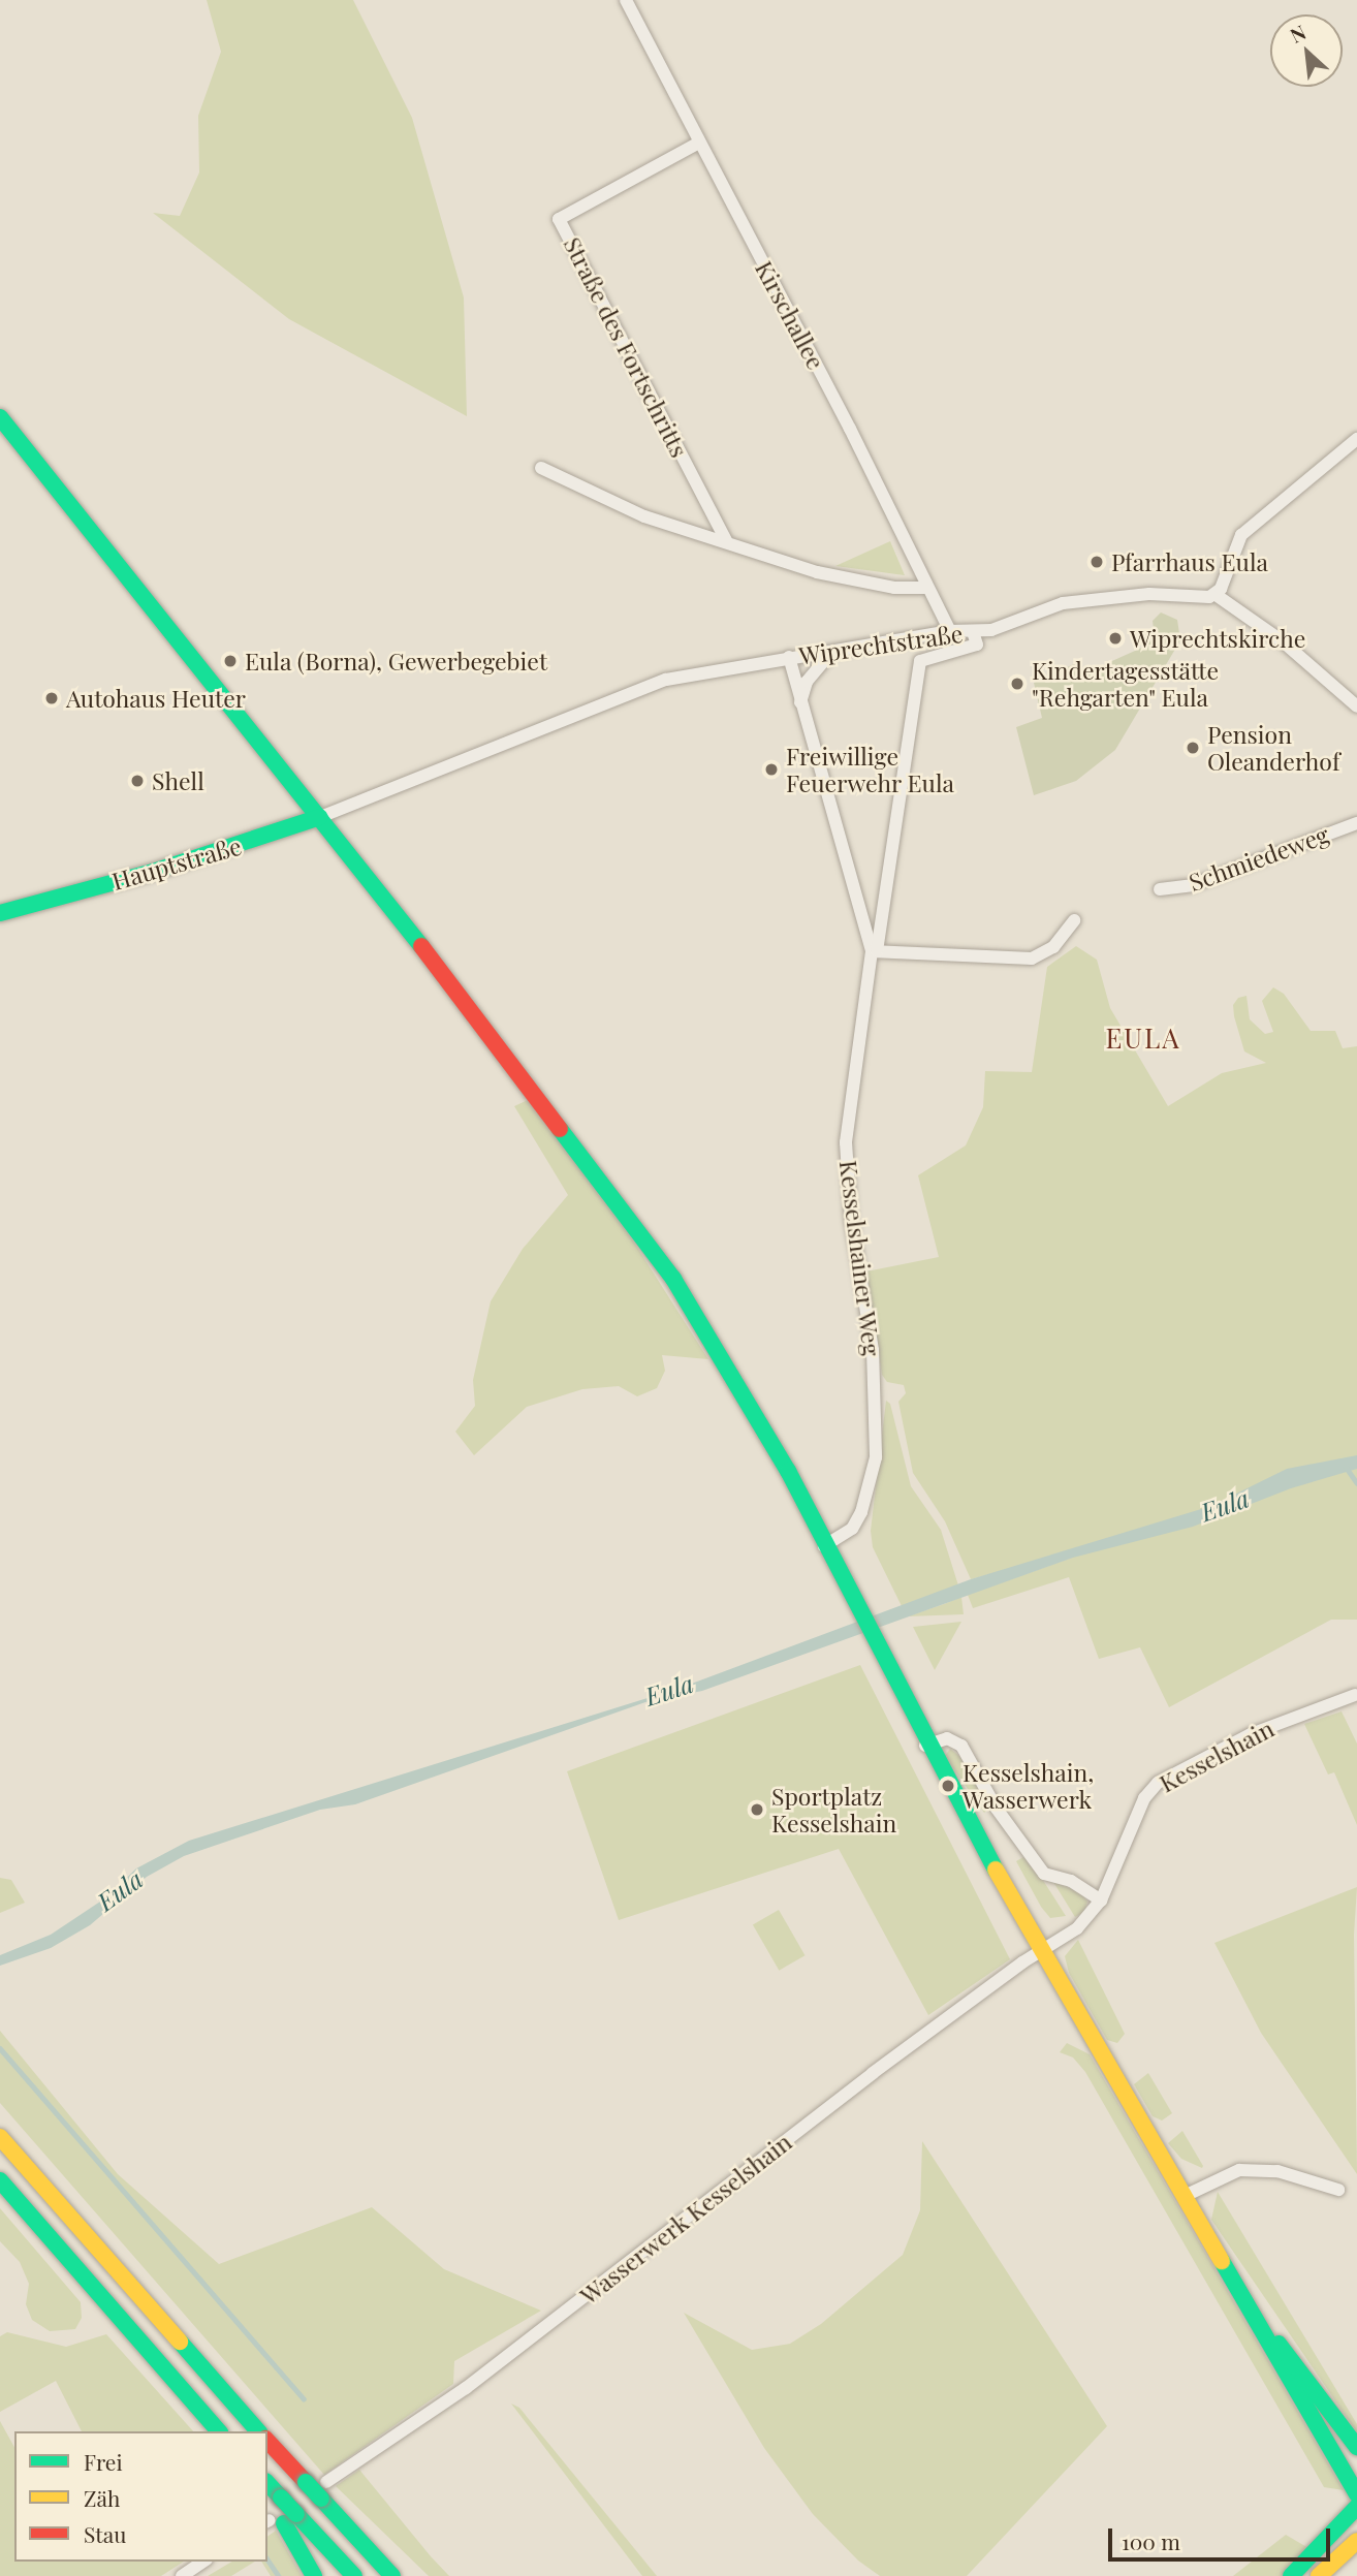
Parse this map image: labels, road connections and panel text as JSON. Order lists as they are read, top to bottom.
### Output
{
  "streets": {
    "main road": ["Hauptstraße"],
    "street": [
      "Kirschallee",
      "Straße des Fortschritts",
      "Wiprechtstraße",
      "Schmiedeweg",
      "Kesselshainer Weg",
      "Kesselshain",
      "Wasserwerk Kesselshain"
    ]
  },
  "crossings": [
    ["Kirschallee", "Straße des Fortschritts"],
    ["Kirschallee", "Wiprechtstraße"],
    ["Wiprechtstraße", "Hauptstraße"],
    ["Wiprechtstraße", "Kesselshainer Weg"],
    ["Kesselshain", "Wasserwerk Kesselshain"]
  ],
  "districts": ["EULA"],
  "water": ["Eula"],
  "places": [
    "Pfarrhaus Eula",
    "Wiprechtskirche",
    "Eula (Borna), Gewerbegebiet",
    "Kindertagesstätte \"Rehgarten\" Eula",
    "Autohaus Heuter",
    "Pension Oleanderhof",
    "Freiwillige Feuerwehr Eula",
    "Shell",
    "Kesselshain, Wasserwerk",
    "Sportplatz Kesselshain"
  ],
  "legend": ["Frei", "Zäh", "Stau"],
  "scale_bar": "100 m",
  "north": "top left"
}
